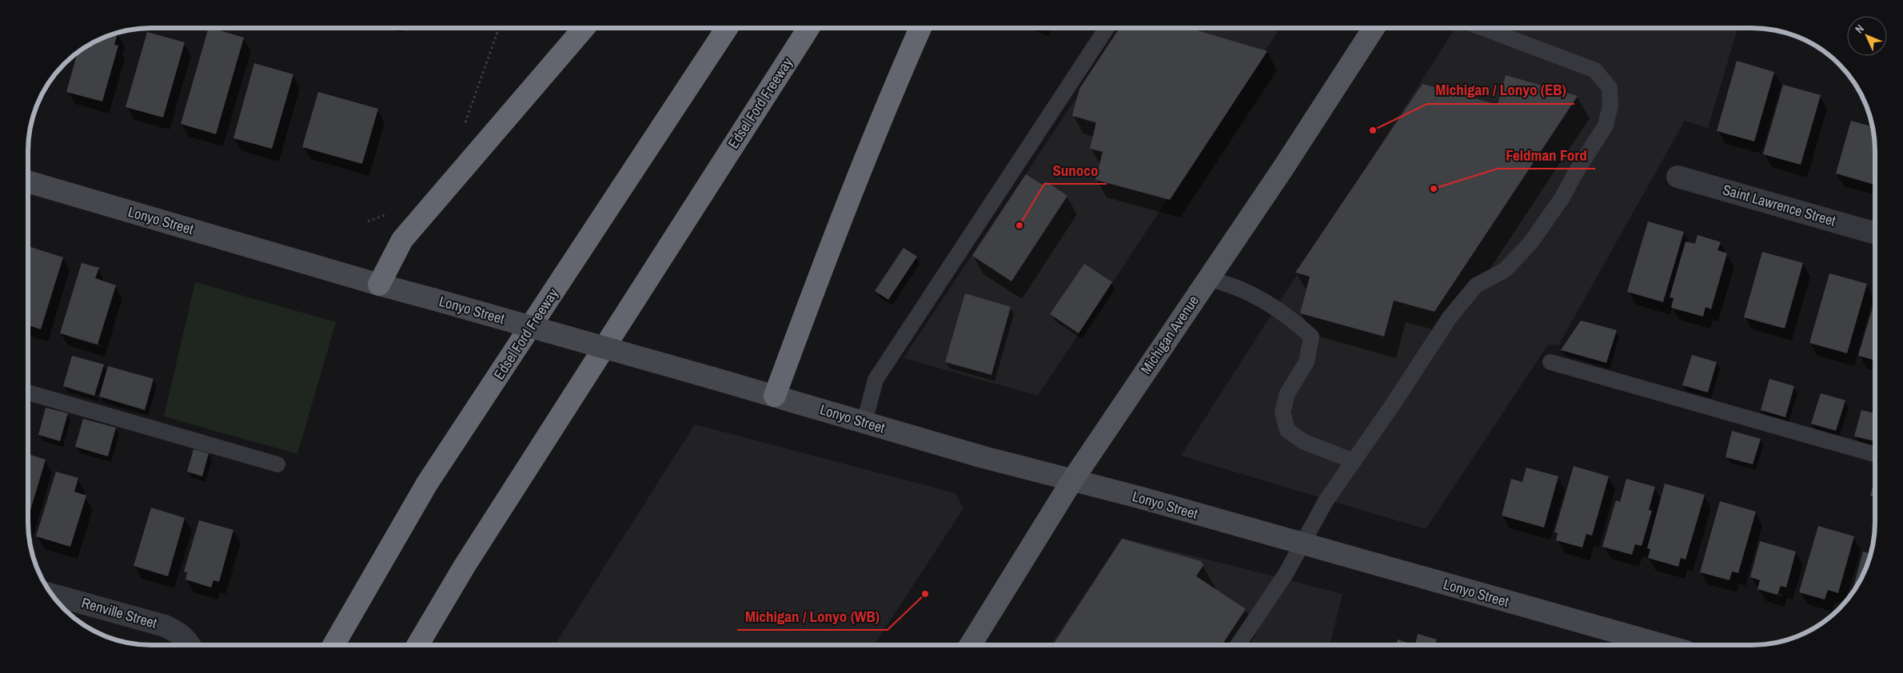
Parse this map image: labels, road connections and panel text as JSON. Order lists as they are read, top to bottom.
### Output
{
  "streets": {
    "highway": ["Edsel Ford Freeway"],
    "main road": ["Michigan Avenue"],
    "street": ["Saint Lawrence Street", "Lonyo Street", "Renville Street"]
  },
  "crossings": [
    ["Lonyo Street", "Michigan Avenue"]
  ],
  "places": [
    "Michigan / Lonyo (EB)",
    "Feldman Ford",
    "Sunoco",
    "Michigan / Lonyo (WB)"
  ],
  "north": "top left"
}
